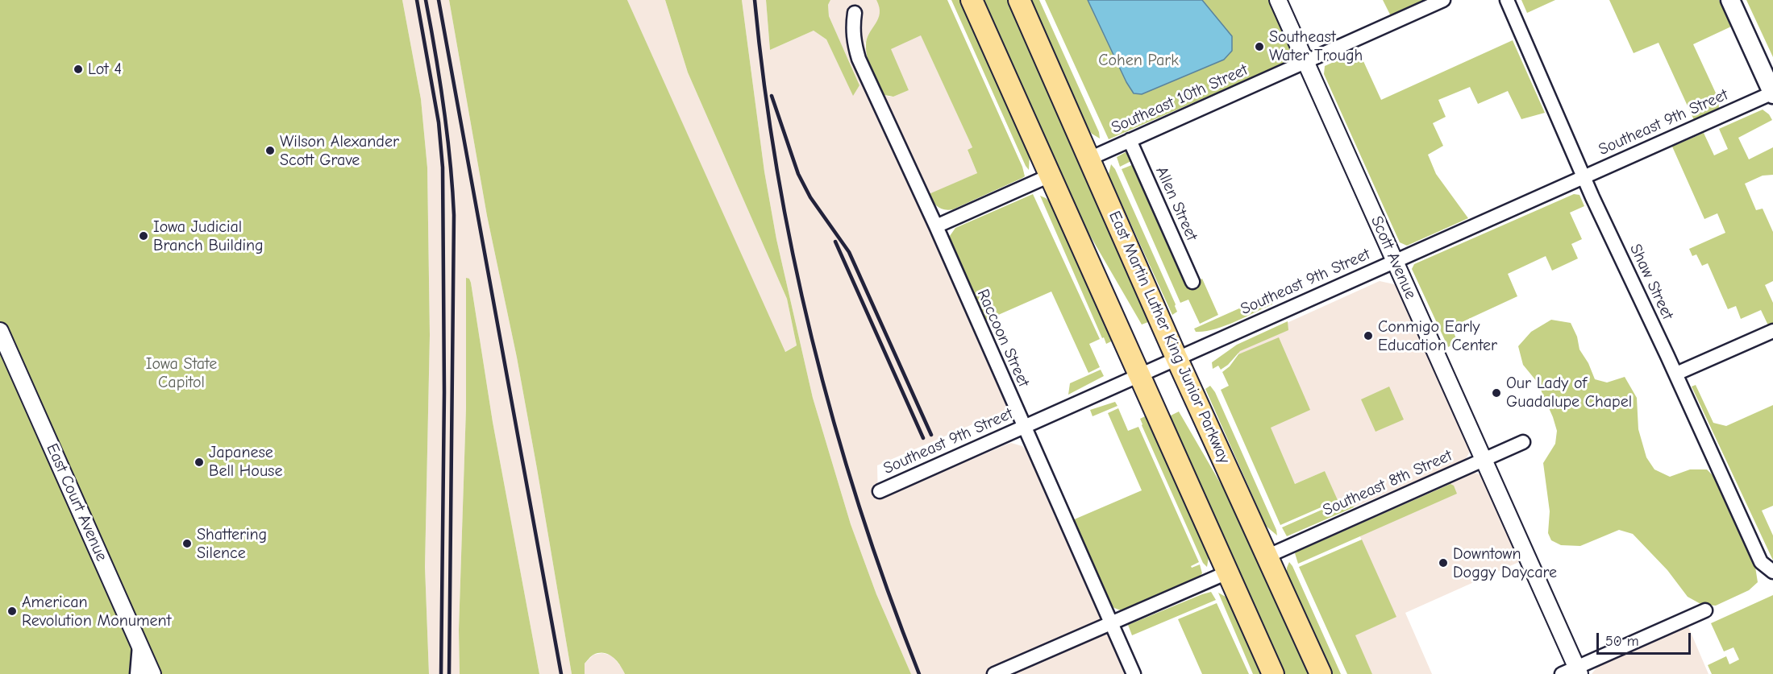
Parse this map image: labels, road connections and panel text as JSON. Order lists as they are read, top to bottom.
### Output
{
  "streets": {
    "main road": ["East Martin Luther King Junior Parkway"],
    "street": [
      "Southeast 10th Street",
      "Southeast 9th Street",
      "Allen Street",
      "Scott Avenue",
      "Shaw Street",
      "Raccoon Street",
      "Southeast 8th Street",
      "East Court Avenue"
    ]
  },
  "crossings": [
    ["Southeast 10th Street", "Allen Street"],
    ["Southeast 10th Street", "Scott Avenue"],
    ["Southeast 10th Street", "East Martin Luther King Junior Parkway"],
    ["Southeast 9th Street", "Scott Avenue"],
    ["Southeast 9th Street", "Shaw Street"],
    ["Southeast 9th Street", "East Martin Luther King Junior Parkway"],
    ["Southeast 9th Street", "Raccoon Street"],
    ["Scott Avenue", "Southeast 8th Street"],
    ["East Martin Luther King Junior Parkway", "Southeast 8th Street"]
  ],
  "parks": ["Cohen Park", "Iowa State Capitol"],
  "places": [
    "Southeast Water Trough",
    "Lot 4",
    "Wilson Alexander Scott Grave",
    "Iowa Judicial Branch Building",
    "Conmigo Early Education Center",
    "Our Lady of Guadalupe Chapel",
    "Japanese Bell House",
    "Shattering Silence",
    "Downtown Doggy Daycare",
    "American Revolution Monument"
  ],
  "scale_bar": "50 m"
}
